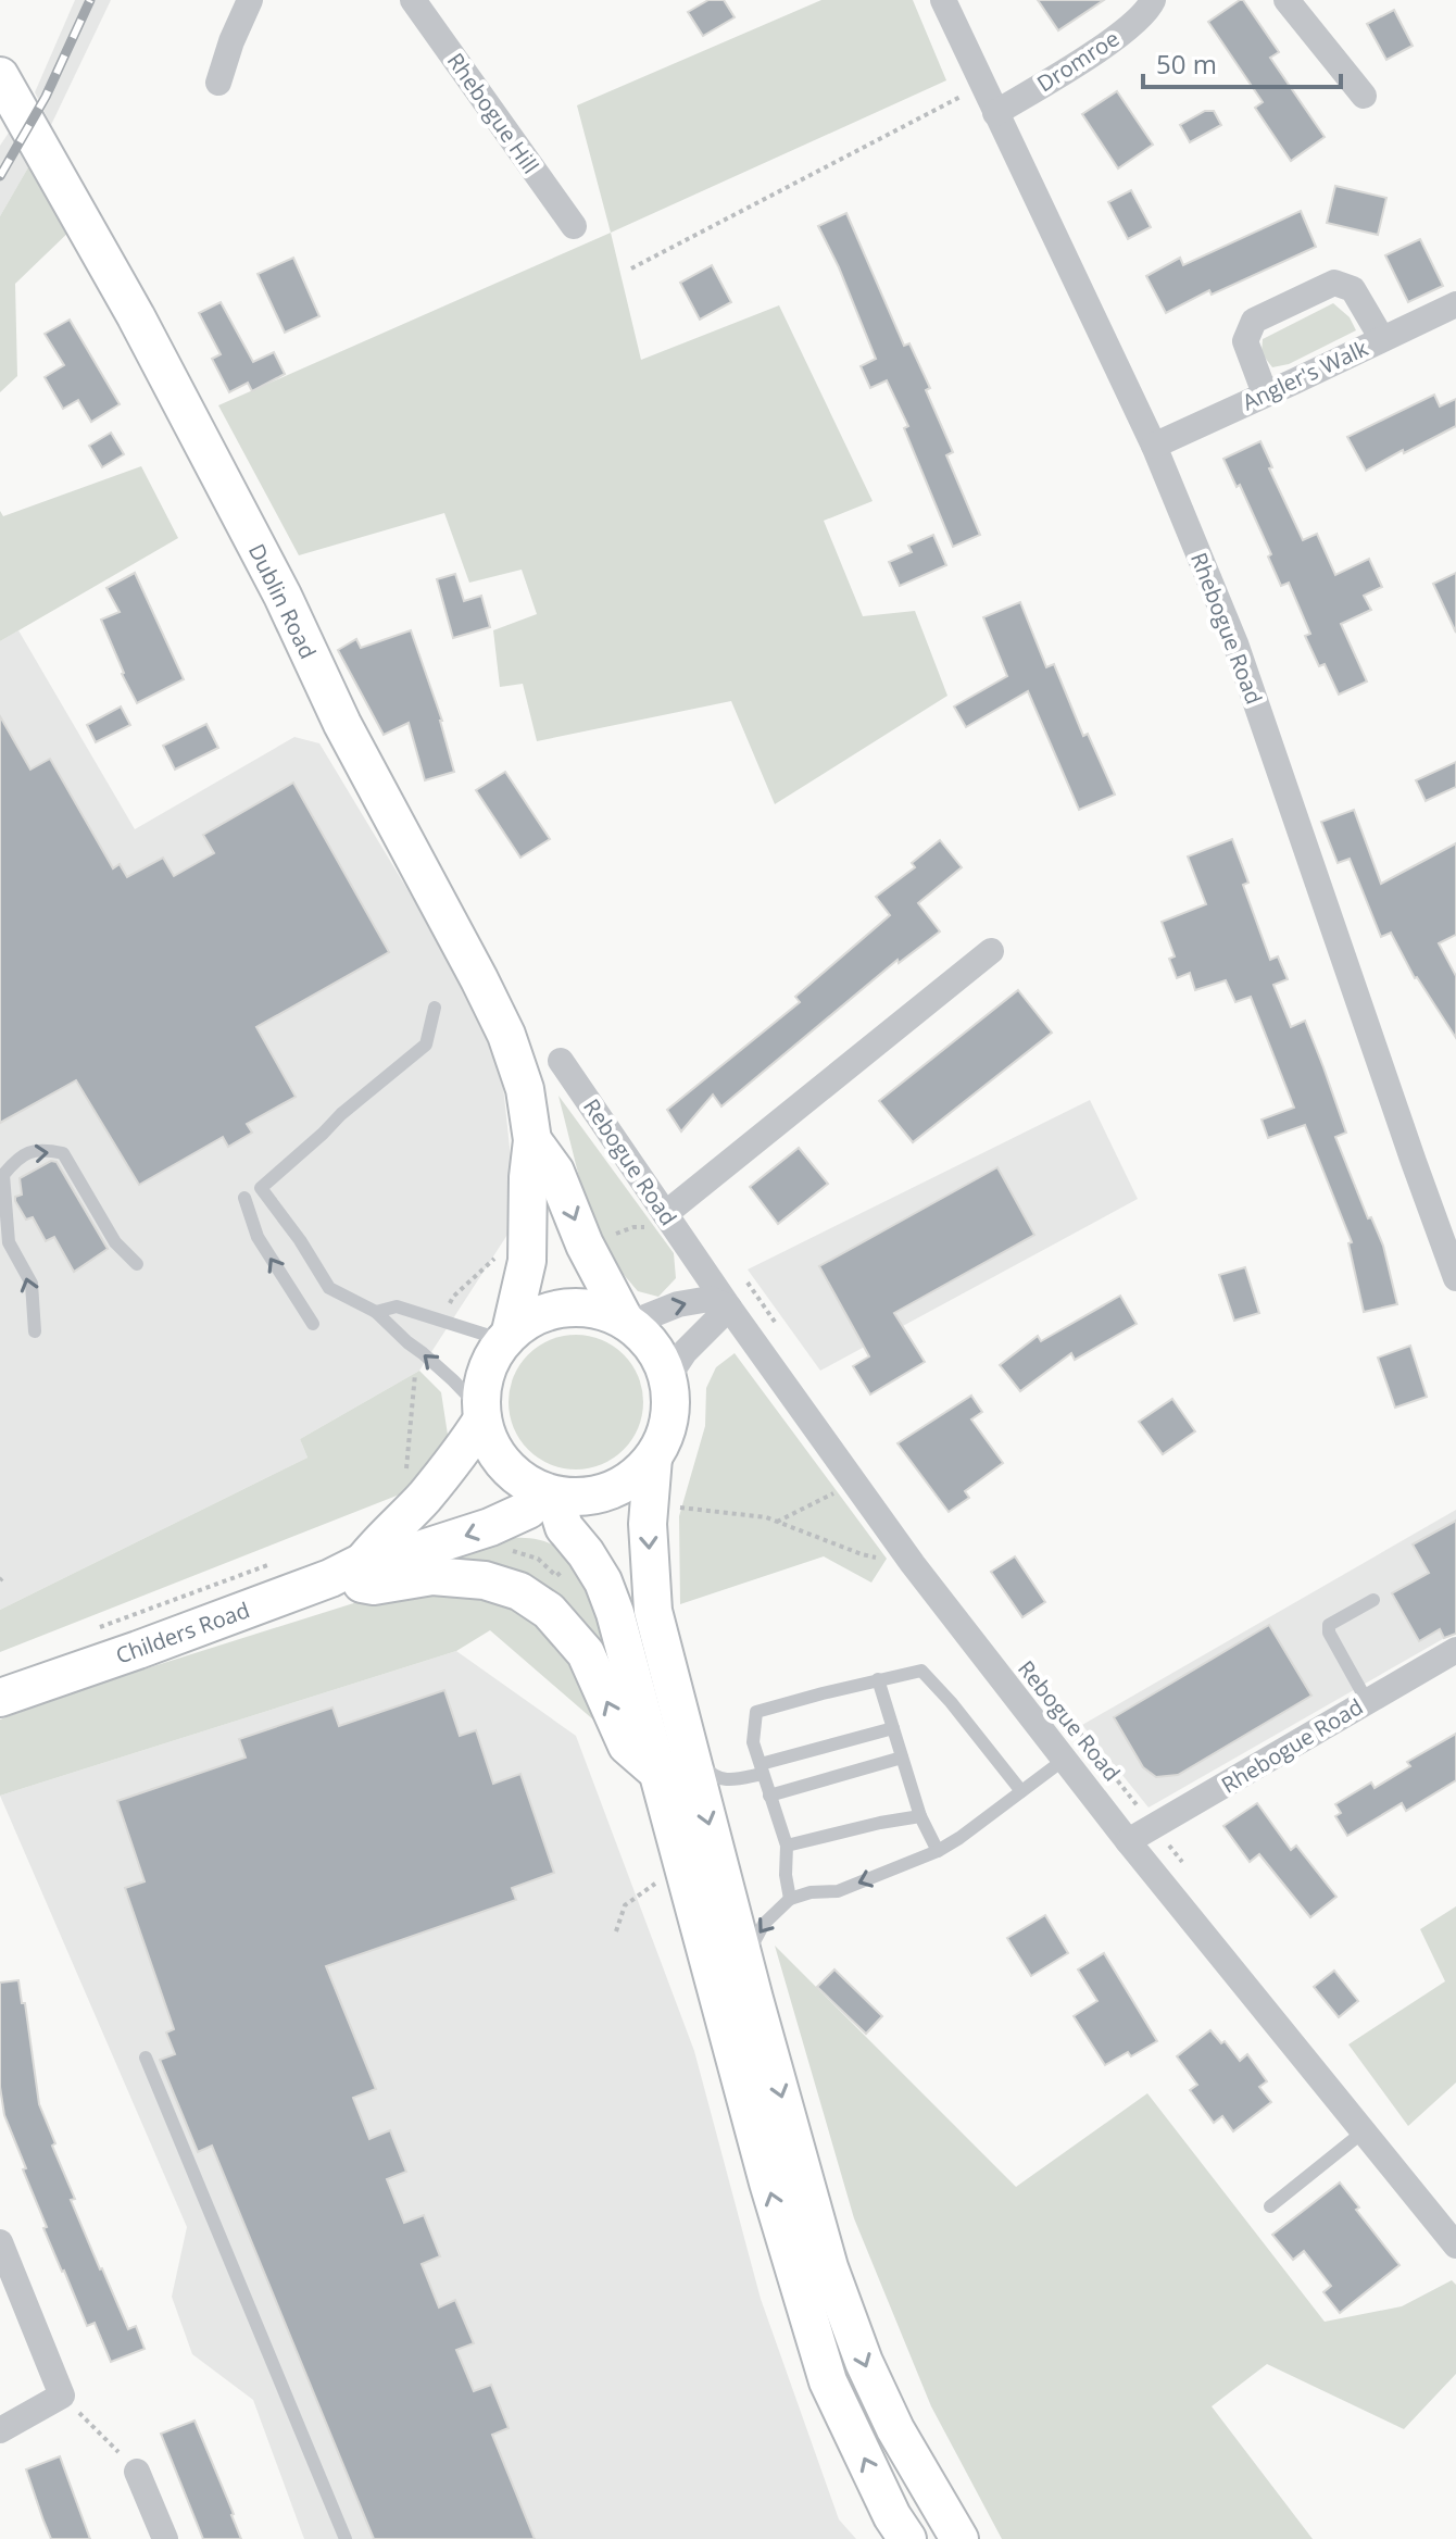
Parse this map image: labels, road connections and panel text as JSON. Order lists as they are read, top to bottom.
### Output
{
  "streets": {
    "main road": ["Dublin Road", "Childers Road"],
    "street": [
      "Dromroe",
      "Rhebogue Hill",
      "Angler's Walk",
      "Rhebogue Road",
      "Rebogue Road"
    ]
  },
  "crossings": [
    ["Dromroe", "Rhebogue Road"],
    ["Angler's Walk", "Rhebogue Road"],
    ["Rhebogue Road", "Rebogue Road"]
  ],
  "scale_bar": "50 m"
}
